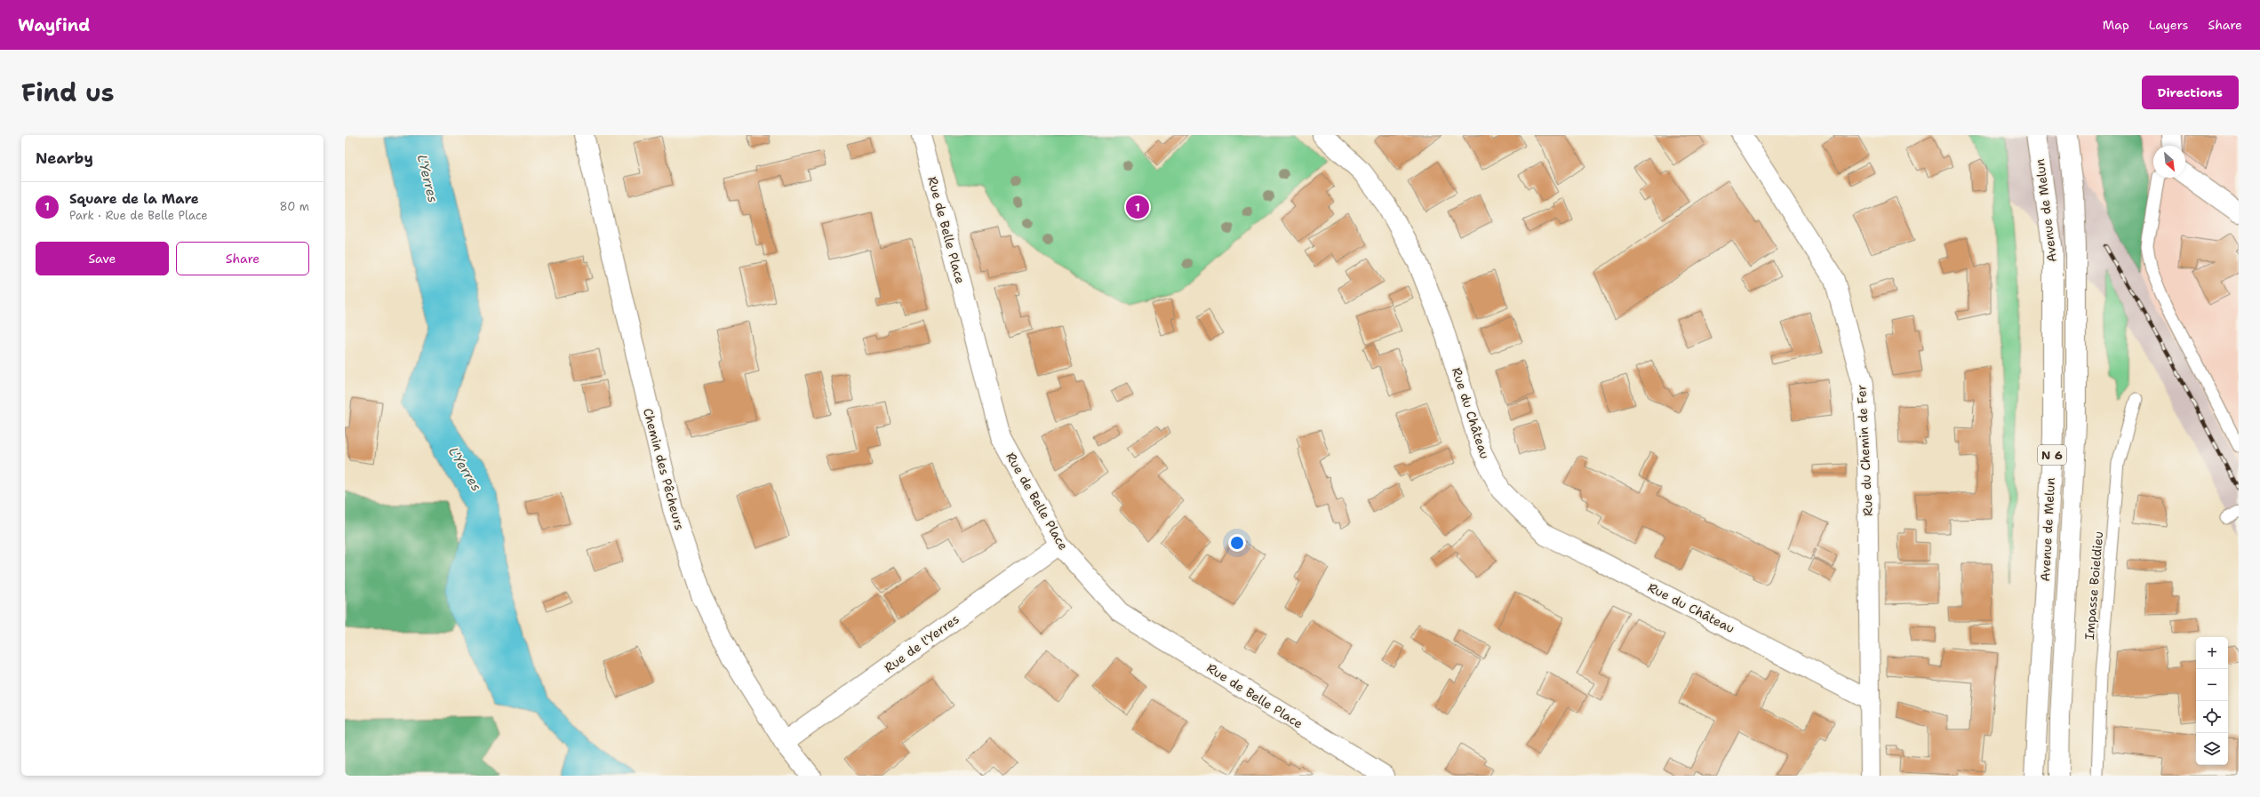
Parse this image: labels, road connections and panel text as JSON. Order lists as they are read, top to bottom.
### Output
{
  "streets": {
    "main road": [
      "Avenue de Melun",
      "Rue de Belle Place",
      "Rue du Château",
      "Rue du Chemin de Fer",
      "N 6",
      "Chemin des Pêcheurs",
      "Rue de l'Yerres"
    ],
    "lane": ["Impasse Boieldieu"]
  },
  "crossings": [
    ["Rue de Belle Place", "Rue de l'Yerres"],
    ["Rue du Château", "Rue du Chemin de Fer"],
    ["Chemin des Pêcheurs", "Rue de l'Yerres"]
  ],
  "water": ["L'Yerres"],
  "north": "bottom right",
  "page": {
    "header": "Wayfind",
    "nav": ["Map", "Layers", "Share"],
    "title": "Find us",
    "buttons": [
      "Directions",
      ["Save", "Share"]
    ],
    "heading": "Nearby",
    "list": [
      {
        "mark": "1",
        "name": "Square de la Mare",
        "note": "Park · Rue de Belle Place",
        "value": "80 m"
      }
    ],
    "pins": "1",
    "map_buttons": ["+", "−"]
  }
}
